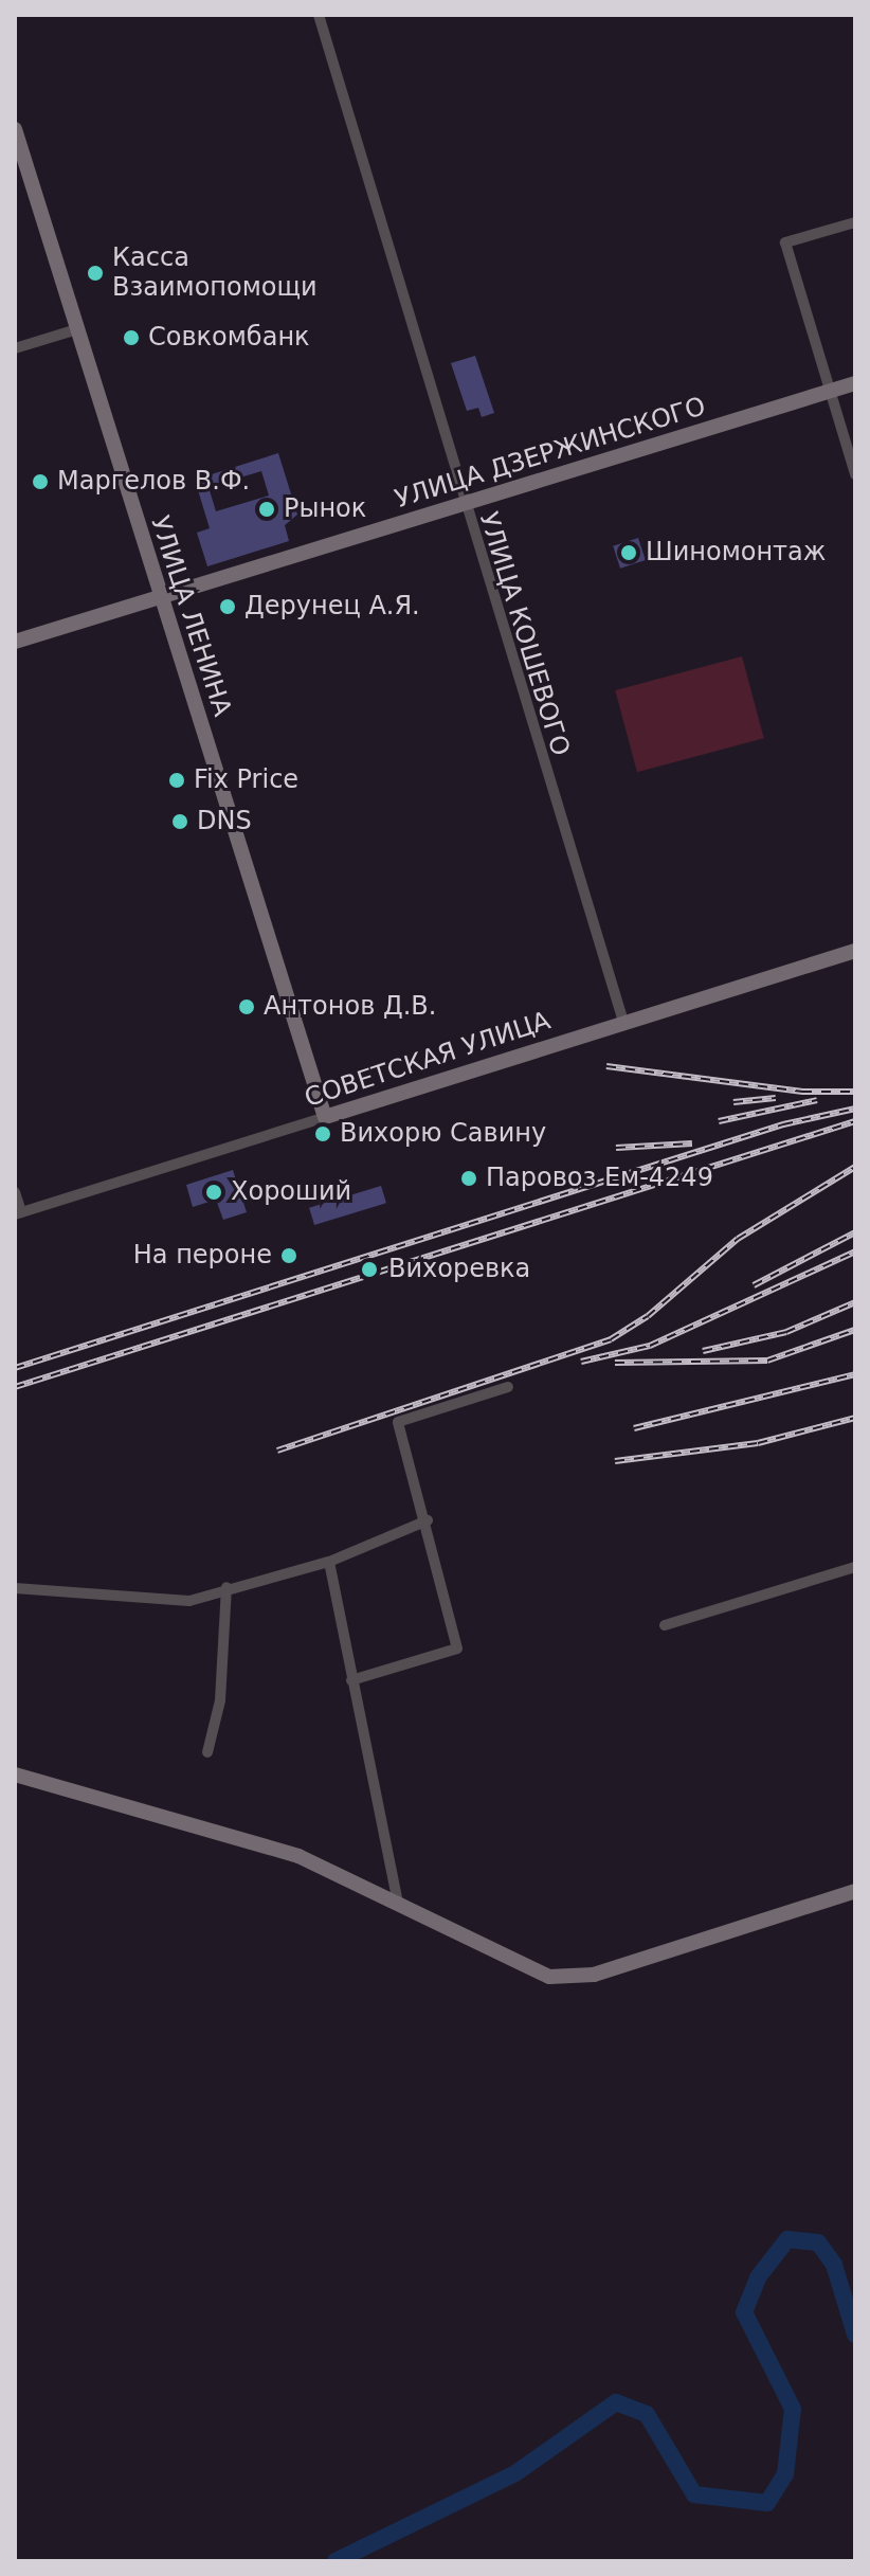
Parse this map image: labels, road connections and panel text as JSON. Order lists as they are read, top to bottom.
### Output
{
  "streets": {
    "street": [
      "УЛИЦА ДЗЕРЖИНСКОГО",
      "УЛИЦА ЛЕНИНА",
      "УЛИЦА КОШЕВОГО",
      "СОВЕТСКАЯ УЛИЦА"
    ]
  },
  "crossings": [
    ["УЛИЦА ДЗЕРЖИНСКОГО", "УЛИЦА ЛЕНИНА"],
    ["УЛИЦА ДЗЕРЖИНСКОГО", "УЛИЦА КОШЕВОГО"],
    ["УЛИЦА ЛЕНИНА", "СОВЕТСКАЯ УЛИЦА"],
    ["УЛИЦА КОШЕВОГО", "СОВЕТСКАЯ УЛИЦА"]
  ],
  "places": [
    "Касса Взаимопомощи",
    "Совкомбанк",
    "Маргелов В.Ф.",
    "Рынок",
    "Шиномонтаж",
    "Дерунец А.Я.",
    "Fix Price",
    "DNS",
    "Антонов Д.В.",
    "Вихорю Савину",
    "Паровоз Ем-4249",
    "Хороший",
    "На пероне",
    "Вихоревка"
  ]
}
